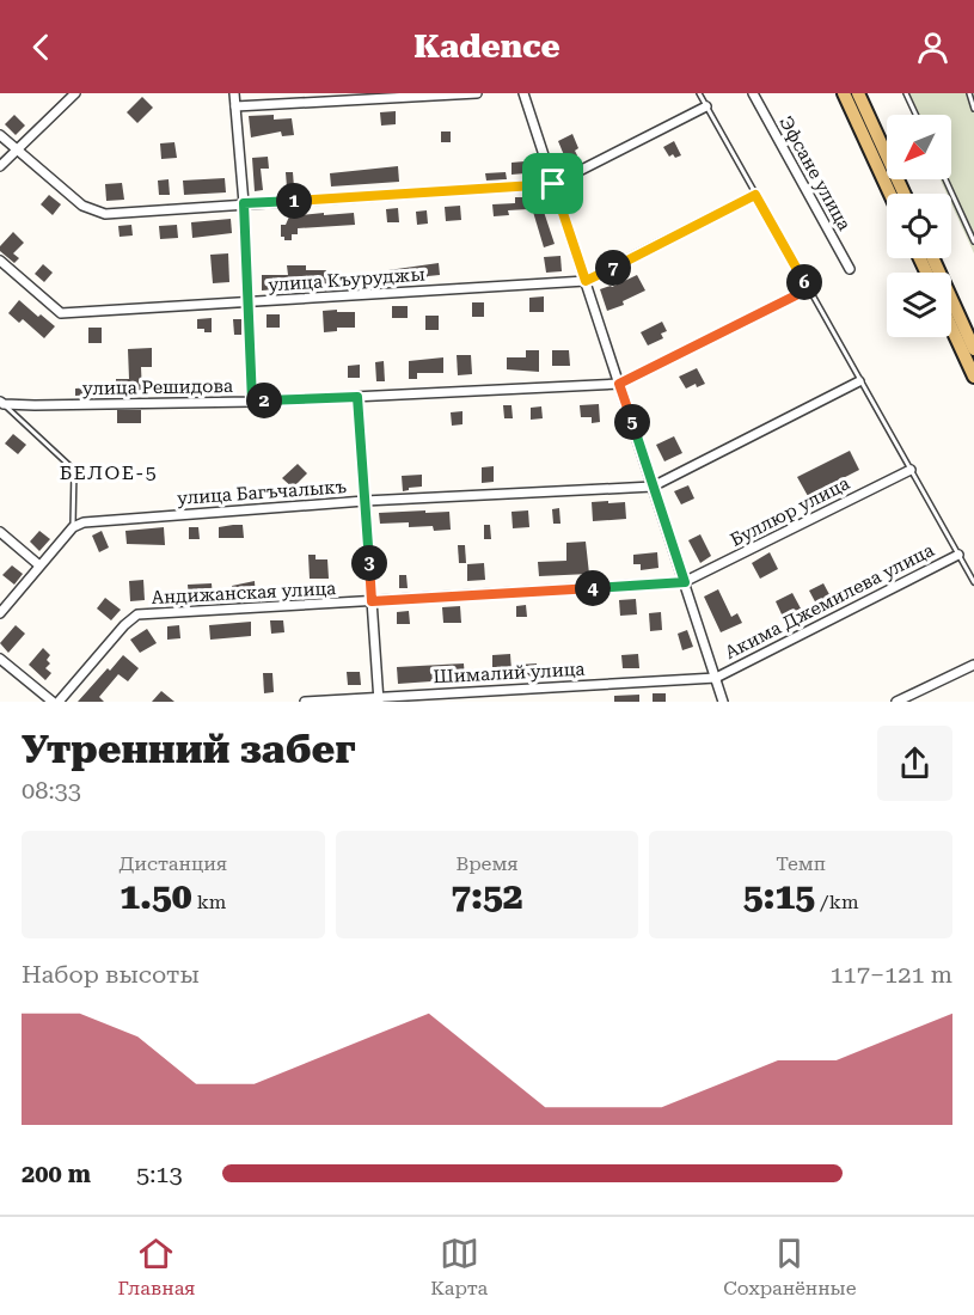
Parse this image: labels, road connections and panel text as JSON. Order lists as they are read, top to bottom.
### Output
{
  "streets": {
    "street": [
      "Эфсане улица",
      "улица Къуруджы",
      "улица Решидова",
      "улица Багъчалыкъ",
      "Буллюр улица",
      "Андижанская улица",
      "Акима Джемилева улица",
      "Шималий улица"
    ]
  },
  "crossings": [
    ["Буллюр улица", "Андижанская улица"],
    ["Акима Джемилева улица", "Шималий улица"]
  ],
  "districts": ["БЕЛОЕ-5"],
  "north": "bottom left",
  "page": {
    "header": "Kadence",
    "pins": [
      "1",
      "7",
      "6",
      "2",
      "5",
      "3",
      "4"
    ],
    "heading": ["Утренний забег", "08:33"],
    "stats": [
      ["Дистанция", "1.50 km"],
      ["Время", "7:52"],
      ["Темп", "5:15 /km"]
    ],
    "chart": ["Набор высоты", "117–121 m"],
    "list": [
      {
        "name": "200 m",
        "note": "5:13"
      }
    ],
    "tabs": ["Главная", "Карта", "Сохранённые"]
  }
}
